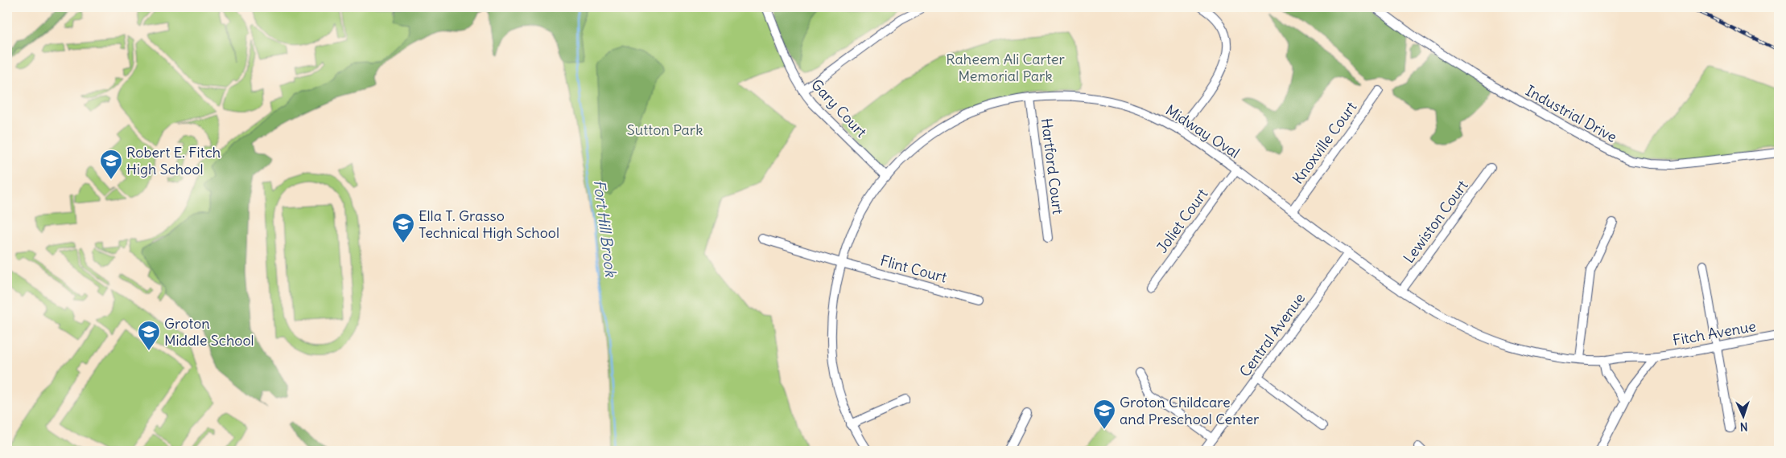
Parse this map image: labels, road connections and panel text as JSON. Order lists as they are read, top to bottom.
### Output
{
  "streets": {
    "street": [
      "Gary Court",
      "Industrial Drive",
      "Midway Oval",
      "Knoxville Court",
      "Hartford Court",
      "Joliet Court",
      "Lewiston Court",
      "Flint Court",
      "Fitch Avenue",
      "Central Avenue"
    ]
  },
  "crossings": [
    ["Gary Court", "Midway Oval"],
    ["Midway Oval", "Knoxville Court"],
    ["Midway Oval", "Hartford Court"],
    ["Midway Oval", "Joliet Court"],
    ["Midway Oval", "Lewiston Court"],
    ["Midway Oval", "Flint Court"],
    ["Midway Oval", "Fitch Avenue"],
    ["Midway Oval", "Central Avenue"]
  ],
  "water": ["Fort Hill Brook"],
  "parks": ["Raheem Ali Carter Memorial Park", "Sutton Park"],
  "places": {
    "school or university": [
      "Robert E. Fitch High School",
      "Ella T. Grasso Technical High School",
      "Groton Middle School",
      "Groton Childcare and Preschool Center"
    ]
  },
  "north": "bottom"
}
